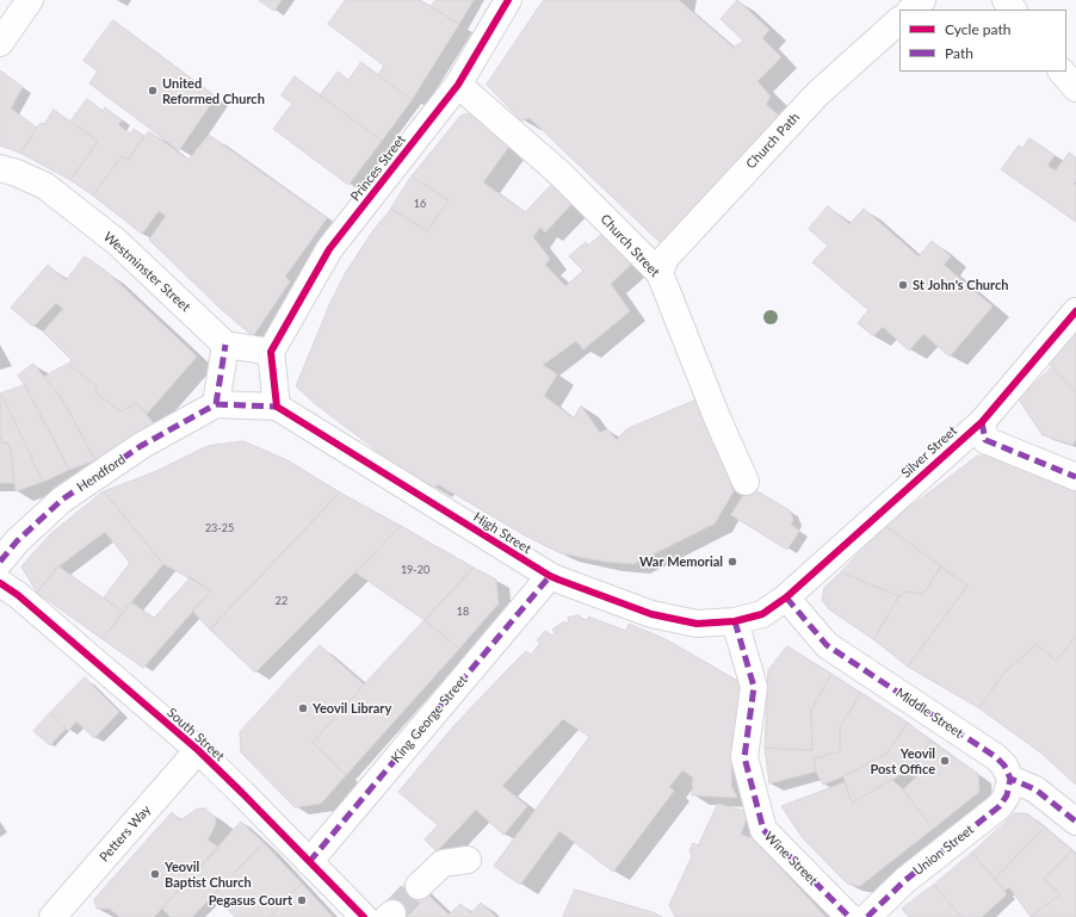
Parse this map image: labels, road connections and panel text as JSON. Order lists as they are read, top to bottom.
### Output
{
  "streets": {
    "street": [
      "Church Path",
      "Princes Street",
      "Church Street",
      "Westminster Street",
      "Silver Street",
      "Hendford",
      "High Street",
      "Middle Street",
      "King George Street",
      "South Street",
      "Petters Way",
      "Union Street",
      "Wine Street"
    ]
  },
  "crossings": [
    ["Church Path", "Church Street"],
    ["Princes Street", "Church Street"],
    ["Silver Street", "High Street"],
    ["Silver Street", "Middle Street"],
    ["Hendford", "High Street"],
    ["High Street", "Middle Street"],
    ["High Street", "King George Street"],
    ["High Street", "Wine Street"],
    ["Middle Street", "Union Street"],
    ["King George Street", "South Street"],
    ["South Street", "Petters Way"],
    ["Union Street", "Wine Street"]
  ],
  "places": [
    "United Reformed Church",
    "St John's Church",
    "War Memorial",
    "Yeovil Library",
    "Yeovil Post Office",
    "Yeovil Baptist Church",
    "Pegasus Court"
  ],
  "house_numbers": [
    "16",
    "23-25",
    "19-20",
    "22",
    "18"
  ],
  "legend": ["Cycle path", "Path"]
}
